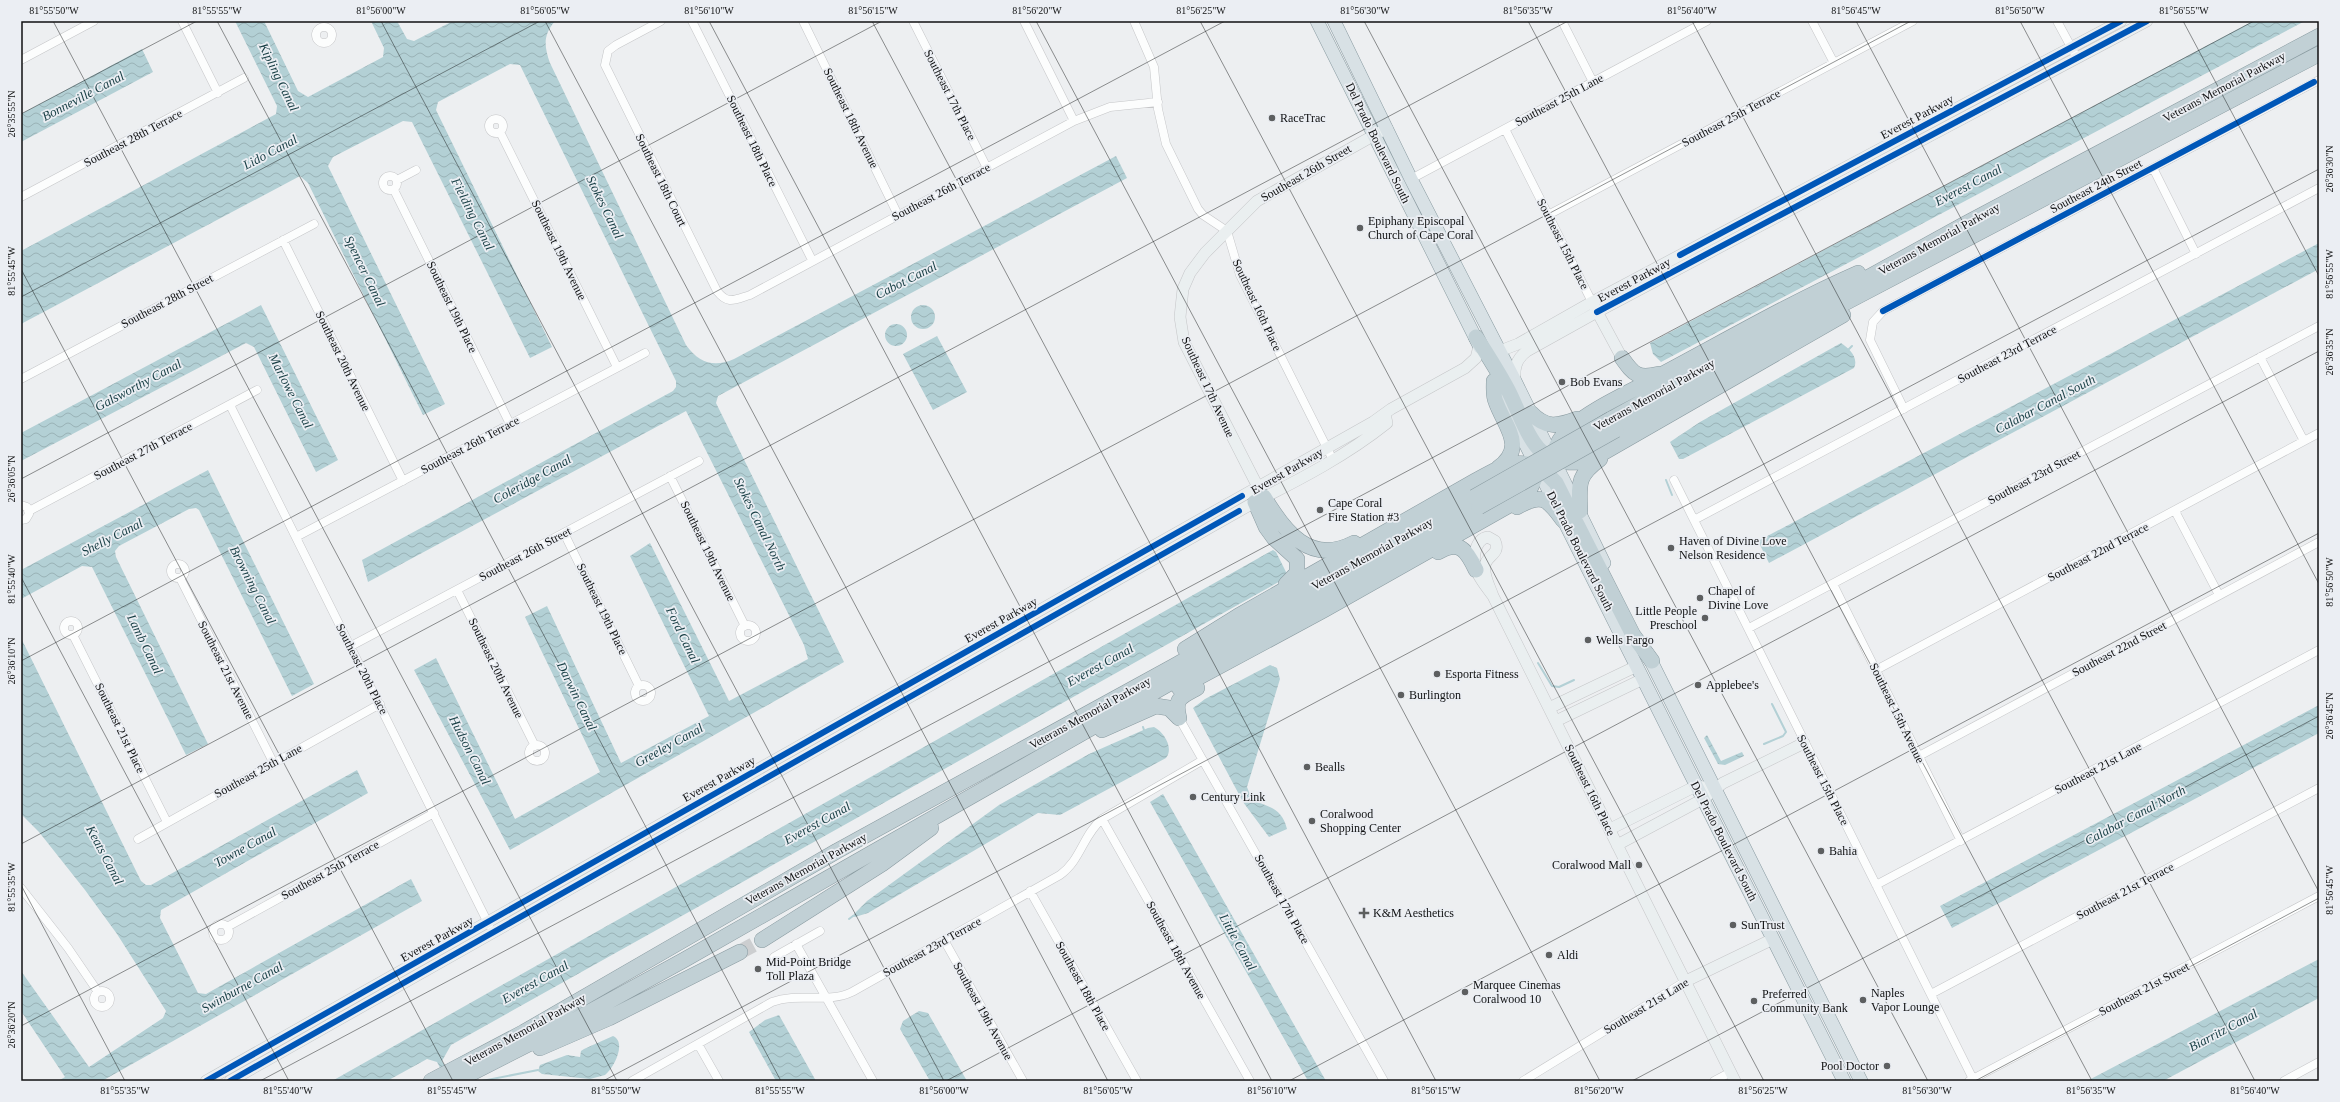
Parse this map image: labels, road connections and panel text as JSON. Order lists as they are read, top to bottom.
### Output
{
  "streets": {
    "highway": ["Veterans Memorial Parkway"],
    "main road": ["Del Prado Boulevard South"],
    "street": [
      "Southeast 17th Place",
      "Southeast 25th Lane",
      "Everest Parkway",
      "Southeast 18th Avenue",
      "Southeast 25th Terrace",
      "Southeast 28th Terrace",
      "Southeast 18th Place",
      "Southeast 26th Street",
      "Southeast 18th Court",
      "Southeast 24th Street",
      "Southeast 26th Terrace",
      "Southeast 15th Place",
      "Southeast 19th Avenue",
      "Southeast 28th Street",
      "Southeast 16th Place",
      "Southeast 19th Place",
      "Southeast 23rd Terrace",
      "Southeast 20th Avenue",
      "Southeast 17th Avenue",
      "Southeast 27th Terrace",
      "Southeast 23rd Street",
      "Southeast 22nd Terrace",
      "Southeast 22nd Street",
      "Southeast 20th Place",
      "Southeast 21st Avenue",
      "Southeast 15th Avenue",
      "Southeast 21st Place",
      "Southeast 21st Lane",
      "Southeast 21st Terrace",
      "Southeast 21st Street"
    ]
  },
  "crossings": [
    ["Southeast 17th Place", "Southeast 26th Terrace"],
    ["Southeast 17th Place", "Southeast 23rd Terrace"],
    ["Southeast 25th Lane", "Del Prado Boulevard South"],
    ["Southeast 25th Lane", "Southeast 15th Place"],
    ["Southeast 25th Lane", "Southeast 20th Place"],
    ["Southeast 25th Lane", "Southeast 21st Avenue"],
    ["Southeast 25th Lane", "Southeast 21st Place"],
    ["Everest Parkway", "Del Prado Boulevard South"],
    ["Everest Parkway", "Southeast 15th Place"],
    ["Everest Parkway", "Southeast 16th Place"],
    ["Everest Parkway", "Southeast 17th Avenue"],
    ["Everest Parkway", "Southeast 20th Place"],
    ["Southeast 18th Avenue", "Southeast 26th Terrace"],
    ["Southeast 18th Avenue", "Southeast 23rd Terrace"],
    ["Southeast 25th Terrace", "Southeast 15th Place"],
    ["Southeast 25th Terrace", "Southeast 20th Place"],
    ["Southeast 18th Place", "Southeast 26th Terrace"],
    ["Southeast 18th Place", "Southeast 23rd Terrace"],
    ["Del Prado Boulevard South", "Southeast 26th Street"],
    ["Del Prado Boulevard South", "Southeast 21st Lane"],
    ["Southeast 26th Street", "Southeast 19th Avenue"],
    ["Southeast 26th Street", "Southeast 16th Place"],
    ["Southeast 26th Street", "Southeast 19th Place"],
    ["Southeast 26th Street", "Southeast 20th Avenue"],
    ["Southeast 26th Street", "Southeast 17th Avenue"],
    ["Southeast 26th Street", "Southeast 20th Place"],
    ["Southeast 18th Court", "Southeast 26th Terrace"],
    ["Southeast 24th Street", "Southeast 23rd Terrace"],
    ["Southeast 26th Terrace", "Southeast 19th Avenue"],
    ["Southeast 26th Terrace", "Southeast 19th Place"],
    ["Southeast 26th Terrace", "Southeast 20th Avenue"],
    ["Southeast 26th Terrace", "Southeast 20th Place"],
    ["Southeast 15th Place", "Southeast 23rd Terrace"],
    ["Southeast 15th Place", "Southeast 23rd Street"],
    ["Southeast 15th Place", "Southeast 21st Lane"],
    ["Southeast 15th Place", "Southeast 21st Terrace"],
    ["Southeast 15th Place", "Southeast 21st Street"],
    ["Southeast 19th Avenue", "Southeast 23rd Terrace"],
    ["Southeast 28th Street", "Southeast 20th Avenue"],
    ["Southeast 16th Place", "Southeast 21st Lane"],
    ["Southeast 27th Terrace", "Southeast 20th Place"],
    ["Southeast 23rd Street", "Southeast 15th Avenue"],
    ["Southeast 22nd Terrace", "Southeast 15th Avenue"],
    ["Southeast 22nd Street", "Southeast 15th Avenue"],
    ["Southeast 15th Avenue", "Southeast 21st Lane"]
  ],
  "water": [
    "Kipling Canal",
    "Bonneville Canal",
    "Lido Canal",
    "Everest Canal",
    "Stokes Canal",
    "Fielding Canal",
    "Spencer Canal",
    "Cabot Canal",
    "Galsworthy Canal",
    "Marlowe Canal",
    "Calabar Canal South",
    "Coleridge Canal",
    "Stokes Canal North",
    "Shelly Canal",
    "Browning Canal",
    "Ford Canal",
    "Lamb Canal",
    "Darwin Canal",
    "Greeley Canal",
    "Hudson Canal",
    "Calabar Canal North",
    "Towne Canal",
    "Keats Canal",
    "Little Canal",
    "Swinburne Canal",
    "Biarritz Canal"
  ],
  "places": {
    "other": [
      "RaceTrac",
      "Epiphany Episcopal Church of Cape Coral",
      "Bob Evans",
      "Cape Coral Fire Station #3",
      "Haven of Divine Love Nelson Residence",
      "Chapel of Divine Love",
      "Little People Preschool",
      "Wells Fargo",
      "Esporta Fitness",
      "Applebee's",
      "Burlington",
      "Bealls",
      "Century Link",
      "Coralwood Shopping Center",
      "Bahia",
      "Coralwood Mall",
      "SunTrust",
      "Aldi",
      "Mid-Point Bridge Toll Plaza",
      "Marquee Cinemas Coralwood 10",
      "Naples Vapor Lounge",
      "Preferred Community Bank",
      "Pool Doctor"
    ],
    "health": ["K&M Aesthetics"]
  },
  "coordinates": [
    "81°55'50\"W",
    "81°55'55\"W",
    "81°56'00\"W",
    "81°56'05\"W",
    "81°56'10\"W",
    "81°56'15\"W",
    "81°56'20\"W",
    "81°56'25\"W",
    "81°56'30\"W",
    "81°56'35\"W",
    "81°56'40\"W",
    "81°56'45\"W",
    "81°56'50\"W",
    "81°56'55\"W",
    "26°35'55\"N",
    "26°36'30\"N",
    "81°55'45\"W",
    "26°36'35\"N",
    "26°36'05\"N",
    "81°55'40\"W",
    "26°36'10\"N",
    "26°36'45\"N",
    "81°55'35\"W",
    "26°36'20\"N"
  ]
}
